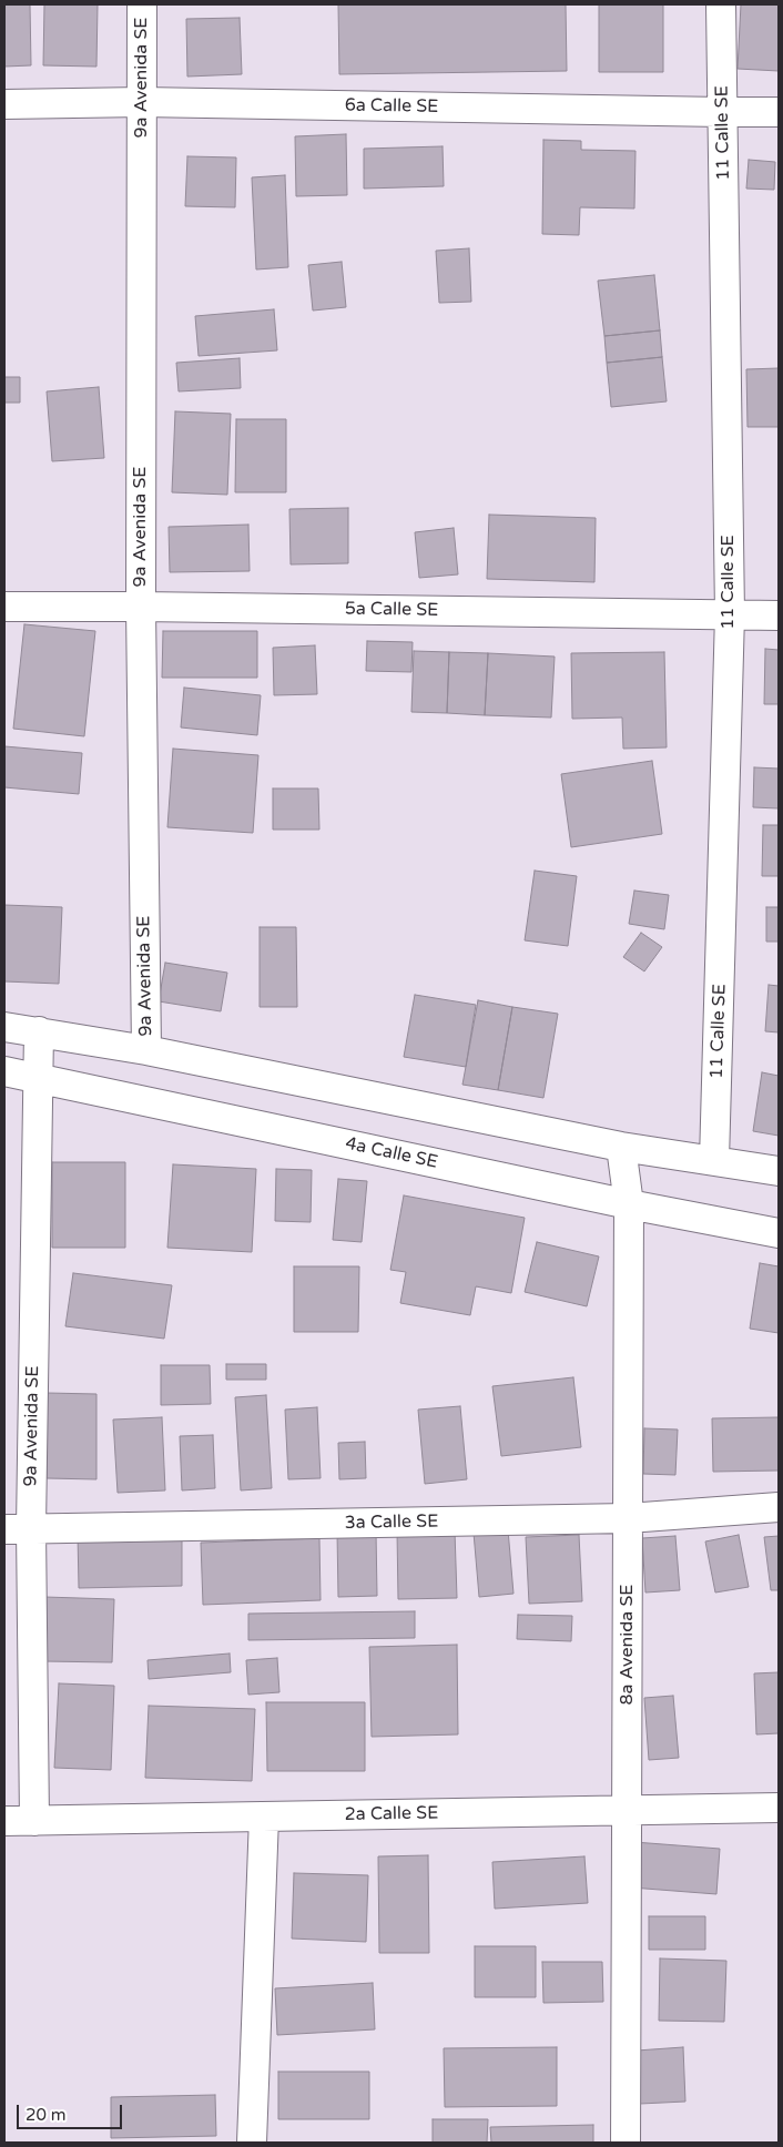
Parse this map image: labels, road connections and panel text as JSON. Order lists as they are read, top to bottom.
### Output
{
  "streets": {
    "street": [
      "9a Avenida SE",
      "6a Calle SE",
      "11 Calle SE",
      "5a Calle SE",
      "4a Calle SE",
      "3a Calle SE",
      "8a Avenida SE",
      "2a Calle SE"
    ]
  },
  "crossings": [
    ["9a Avenida SE", "6a Calle SE"],
    ["9a Avenida SE", "5a Calle SE"],
    ["9a Avenida SE", "4a Calle SE"],
    ["9a Avenida SE", "3a Calle SE"],
    ["9a Avenida SE", "2a Calle SE"],
    ["6a Calle SE", "11 Calle SE"],
    ["11 Calle SE", "5a Calle SE"],
    ["4a Calle SE", "8a Avenida SE"],
    ["3a Calle SE", "8a Avenida SE"],
    ["8a Avenida SE", "2a Calle SE"]
  ],
  "scale_bar": "20 m"
}
